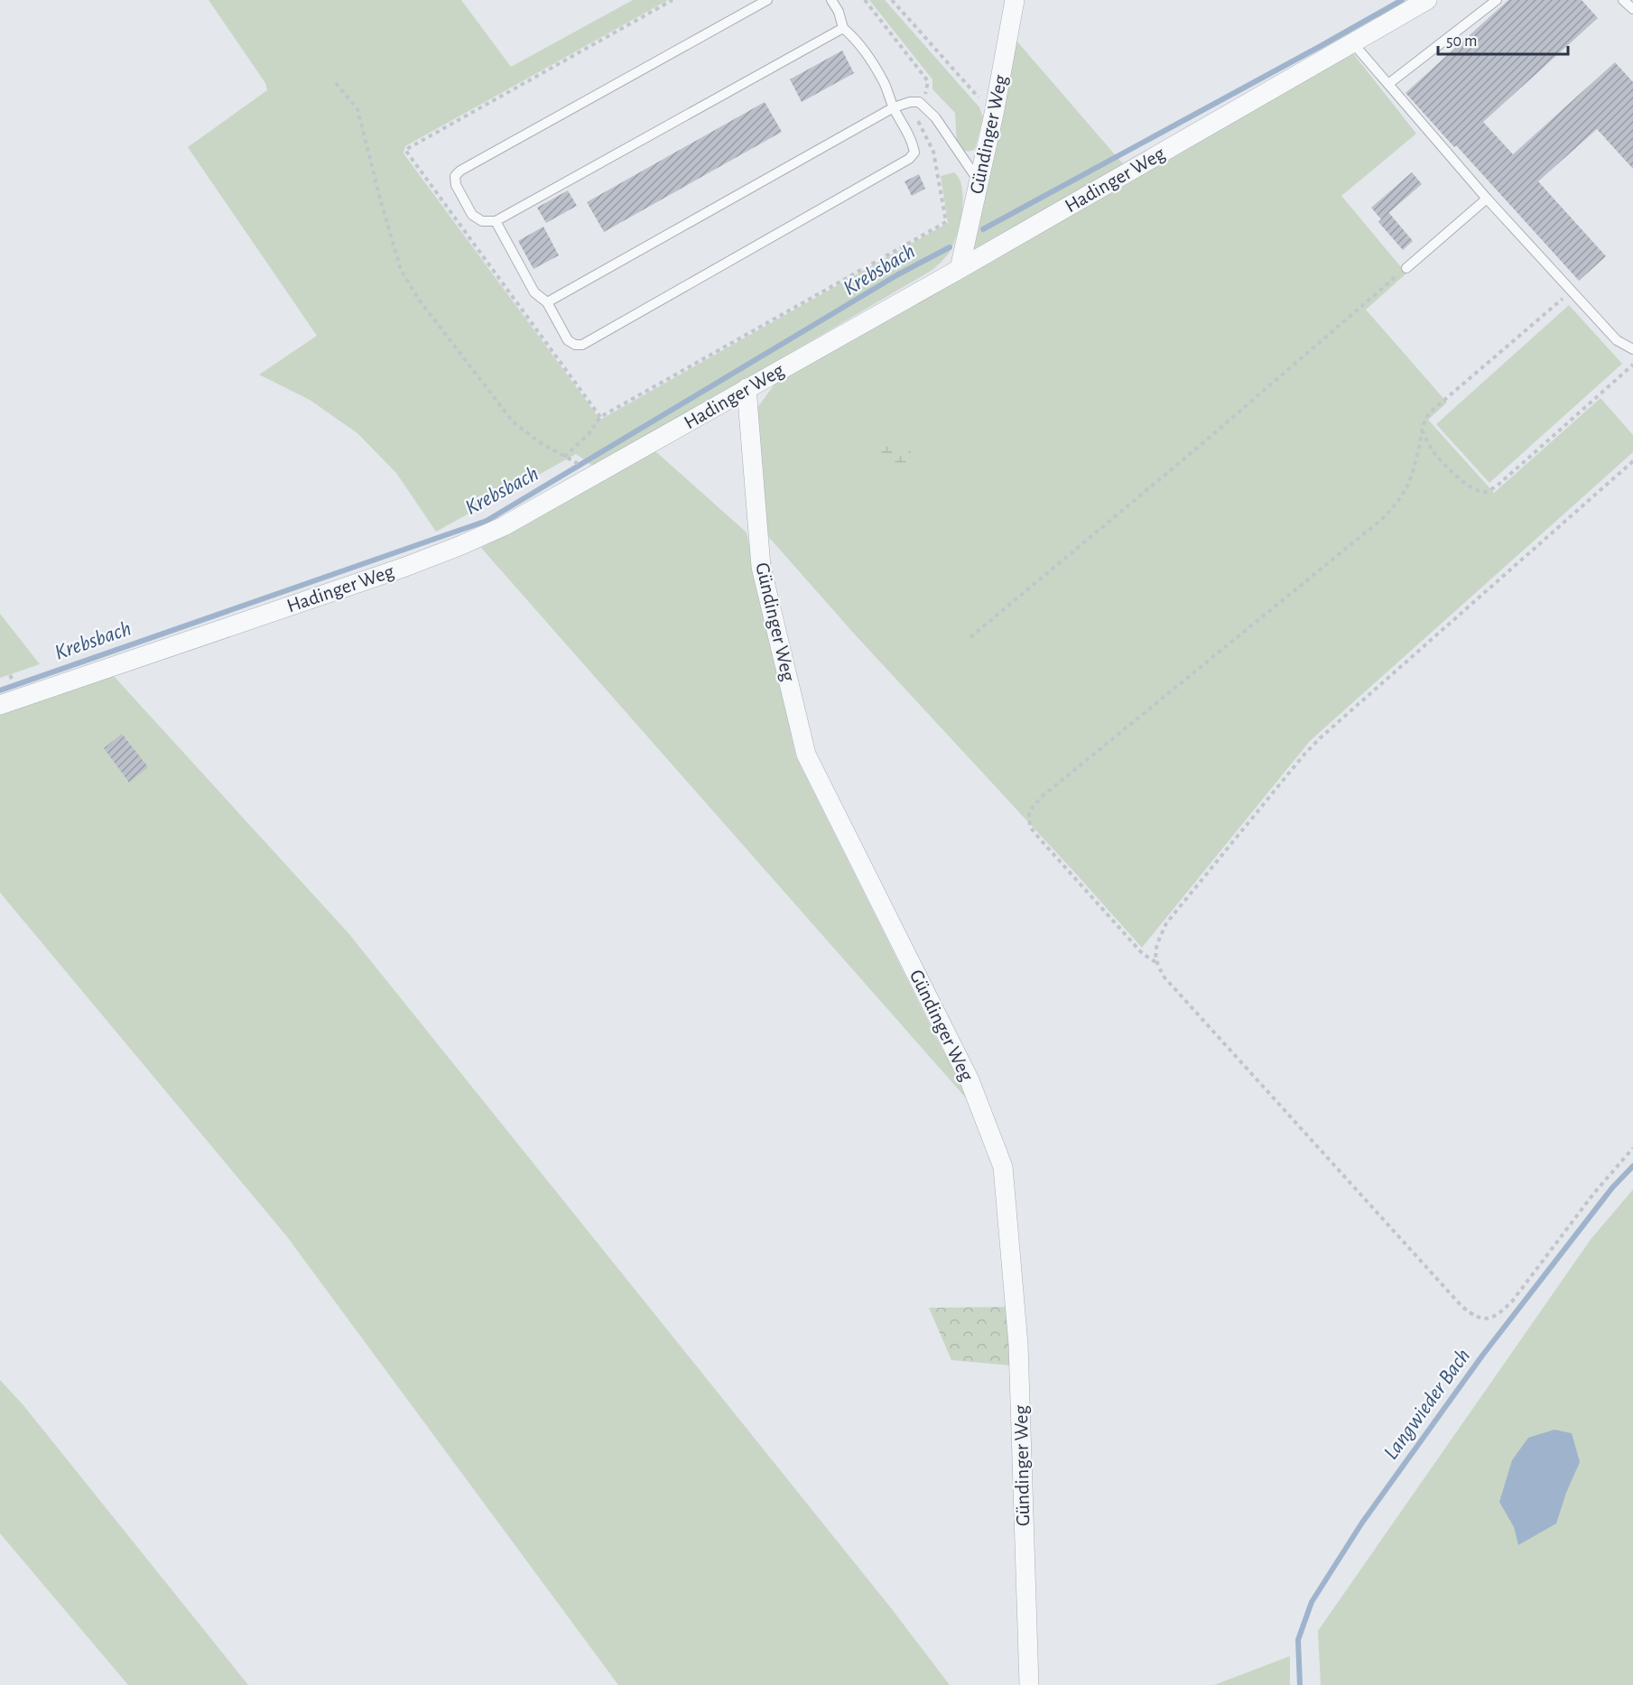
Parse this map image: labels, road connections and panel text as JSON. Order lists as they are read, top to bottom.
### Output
{
  "streets": {
    "street": ["Gündinger Weg", "Hadinger Weg"]
  },
  "crossings": [
    ["Gündinger Weg", "Hadinger Weg"]
  ],
  "water": ["Krebsbach", "Langwieder Bach"],
  "scale_bar": "50 m"
}
